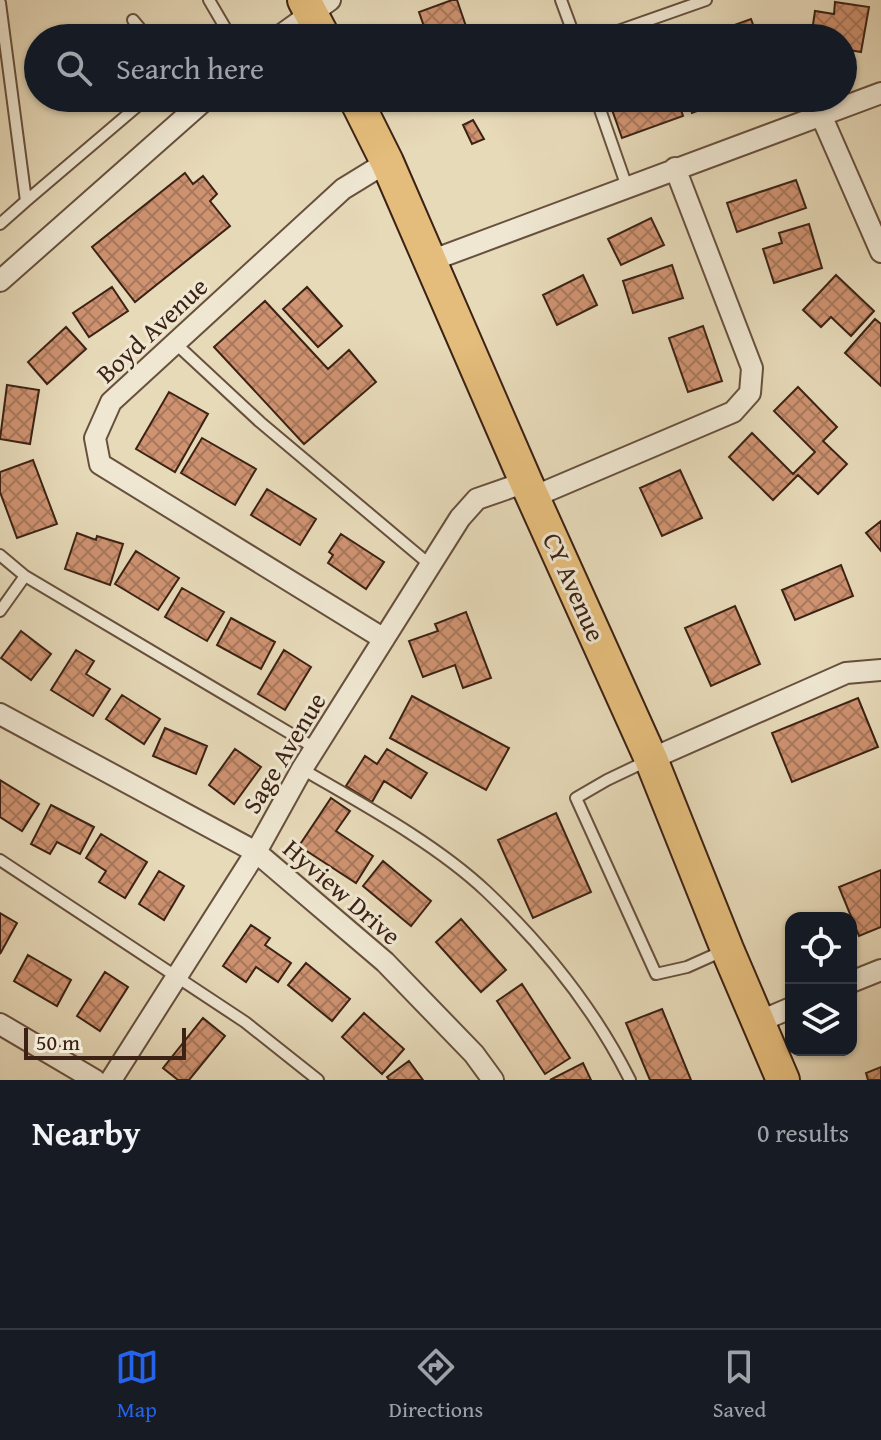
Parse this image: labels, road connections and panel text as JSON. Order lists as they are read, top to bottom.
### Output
{
  "streets": {
    "main road": ["CY Avenue"],
    "street": ["Boyd Avenue", "Sage Avenue", "Hyview Drive"]
  },
  "crossings": [
    ["Boyd Avenue", "CY Avenue"],
    ["Boyd Avenue", "Sage Avenue"],
    ["CY Avenue", "Sage Avenue"],
    ["Sage Avenue", "Hyview Drive"]
  ],
  "scale_bar": "50 m",
  "page": {
    "search": "Search here",
    "scale": "50 m",
    "heading": ["Nearby", "0 results"],
    "nav": ["Map", "Directions", "Saved"]
  }
}
